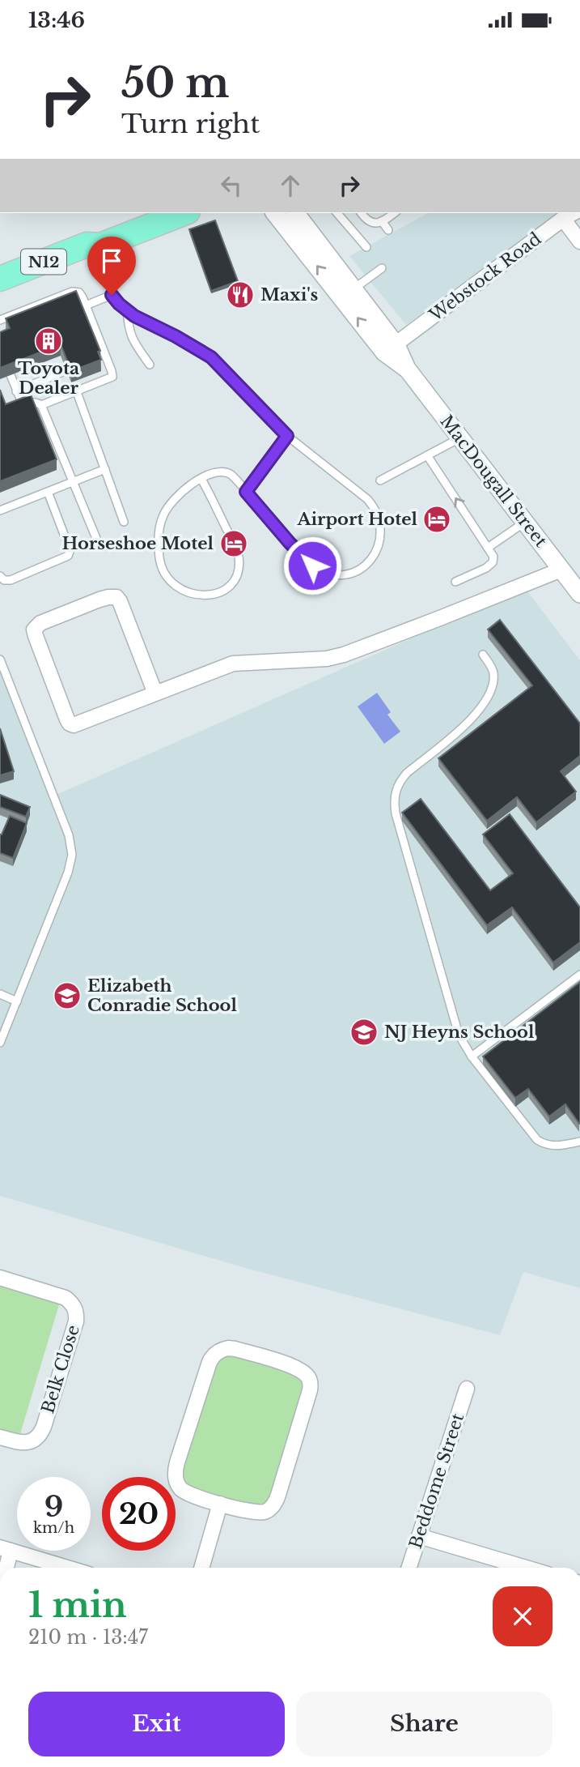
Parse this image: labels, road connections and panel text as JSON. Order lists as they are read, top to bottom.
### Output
{
  "streets": {
    "highway": ["N12"],
    "street": [
      "Webstock Road",
      "MacDougall Street",
      "Belk Close",
      "Beddome Street"
    ]
  },
  "crossings": [
    ["Webstock Road", "MacDougall Street"]
  ],
  "places": {
    "restaurant": ["Maxi's"],
    "building": ["Toyota Dealer"],
    "hotel": ["Airport Hotel", "Horseshoe Motel"],
    "school or university": ["Elizabeth Conradie School", "NJ Heyns School"]
  },
  "page": {
    "status": "13:46",
    "turn": ["50 m", "Turn right"],
    "speed": "9 km/h",
    "limit": "20",
    "heading": ["1 min", "210 m · 13:47"],
    "buttons": ["Exit", "Share"]
  }
}
